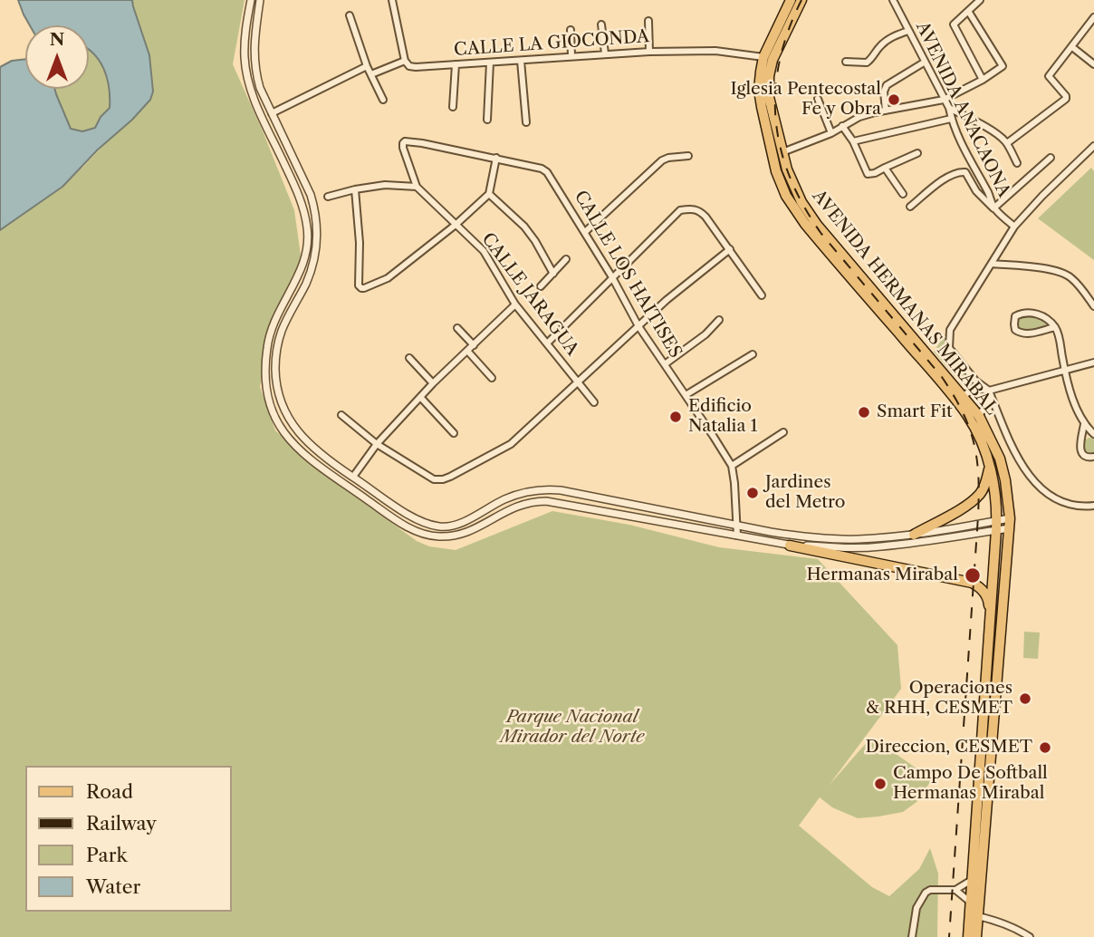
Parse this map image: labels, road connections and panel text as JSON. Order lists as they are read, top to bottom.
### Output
{
  "streets": {
    "main road": ["AVENIDA HERMANAS MIRABAL"],
    "street": [
      "CALLE LA GIOCONDA",
      "AVENIDA ANACAONA",
      "CALLE LOS HAITISES",
      "CALLE JARAGUA"
    ]
  },
  "crossings": [
    ["CALLE LA GIOCONDA", "AVENIDA HERMANAS MIRABAL"],
    ["CALLE LOS HAITISES", "CALLE JARAGUA"]
  ],
  "parks": ["Parque Nacional Mirador del Norte"],
  "places": [
    "Iglesia Pentecostal Fe y Obra",
    "Smart Fit",
    "Edificio Natalia 1",
    "Jardines del Metro",
    "Hermanas Mirabal",
    "Operaciones & RHH, CESMET",
    "Direccion, CESMET",
    "Campo De Softball Hermanas Mirabal"
  ],
  "legend": [
    "Road",
    "Railway",
    "Park",
    "Water"
  ],
  "north": "top"
}
